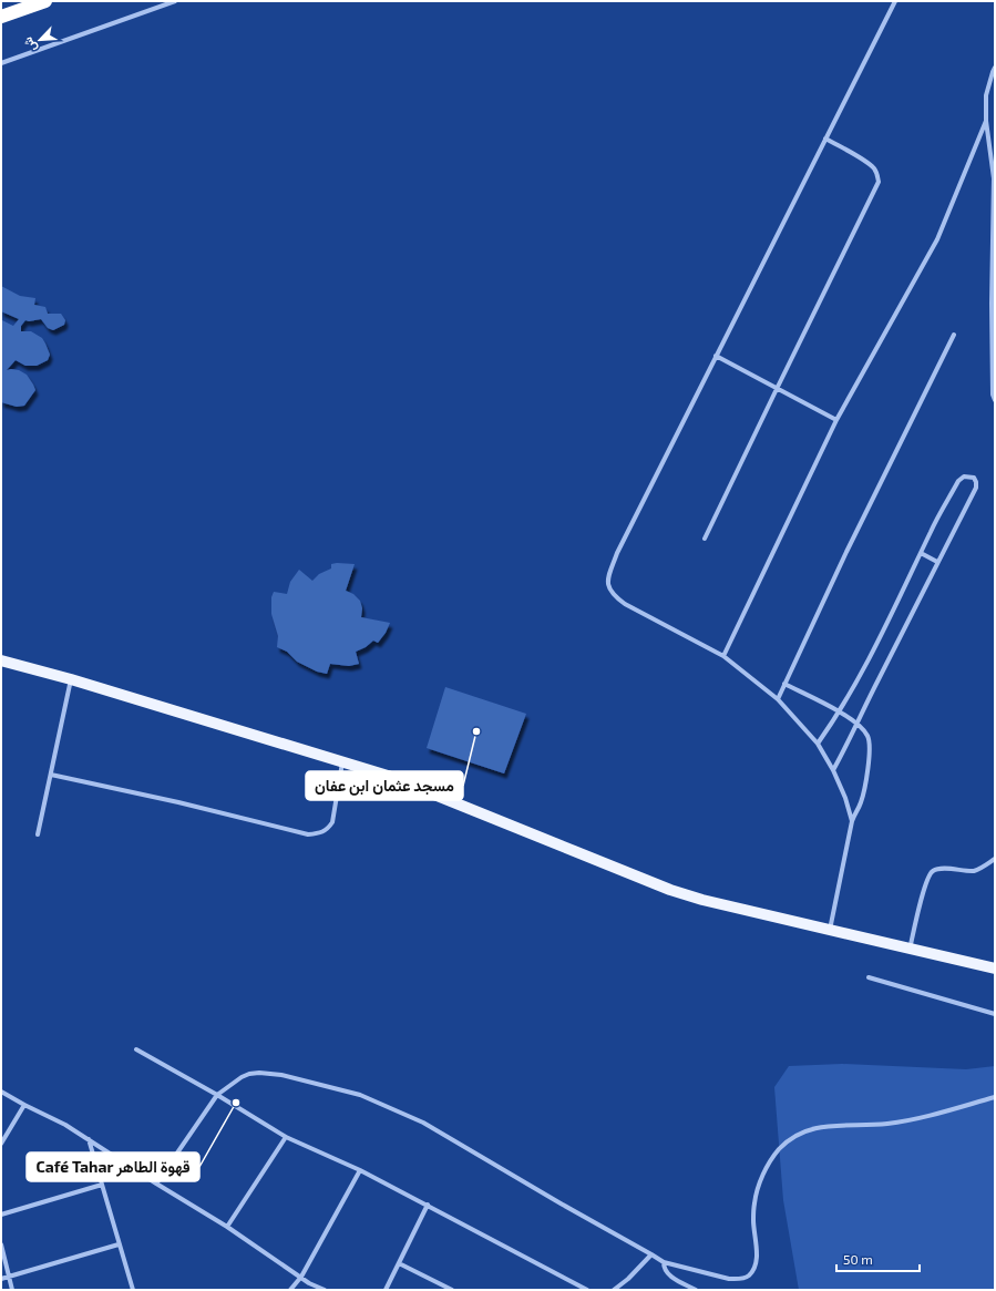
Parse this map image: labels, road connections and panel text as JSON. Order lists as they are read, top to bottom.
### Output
{
  "places": ["مسجد عثمان ابن عفان", "Café Tahar قهوة الطاهر"],
  "scale_bar": "50 m",
  "north": "bottom left"
}
